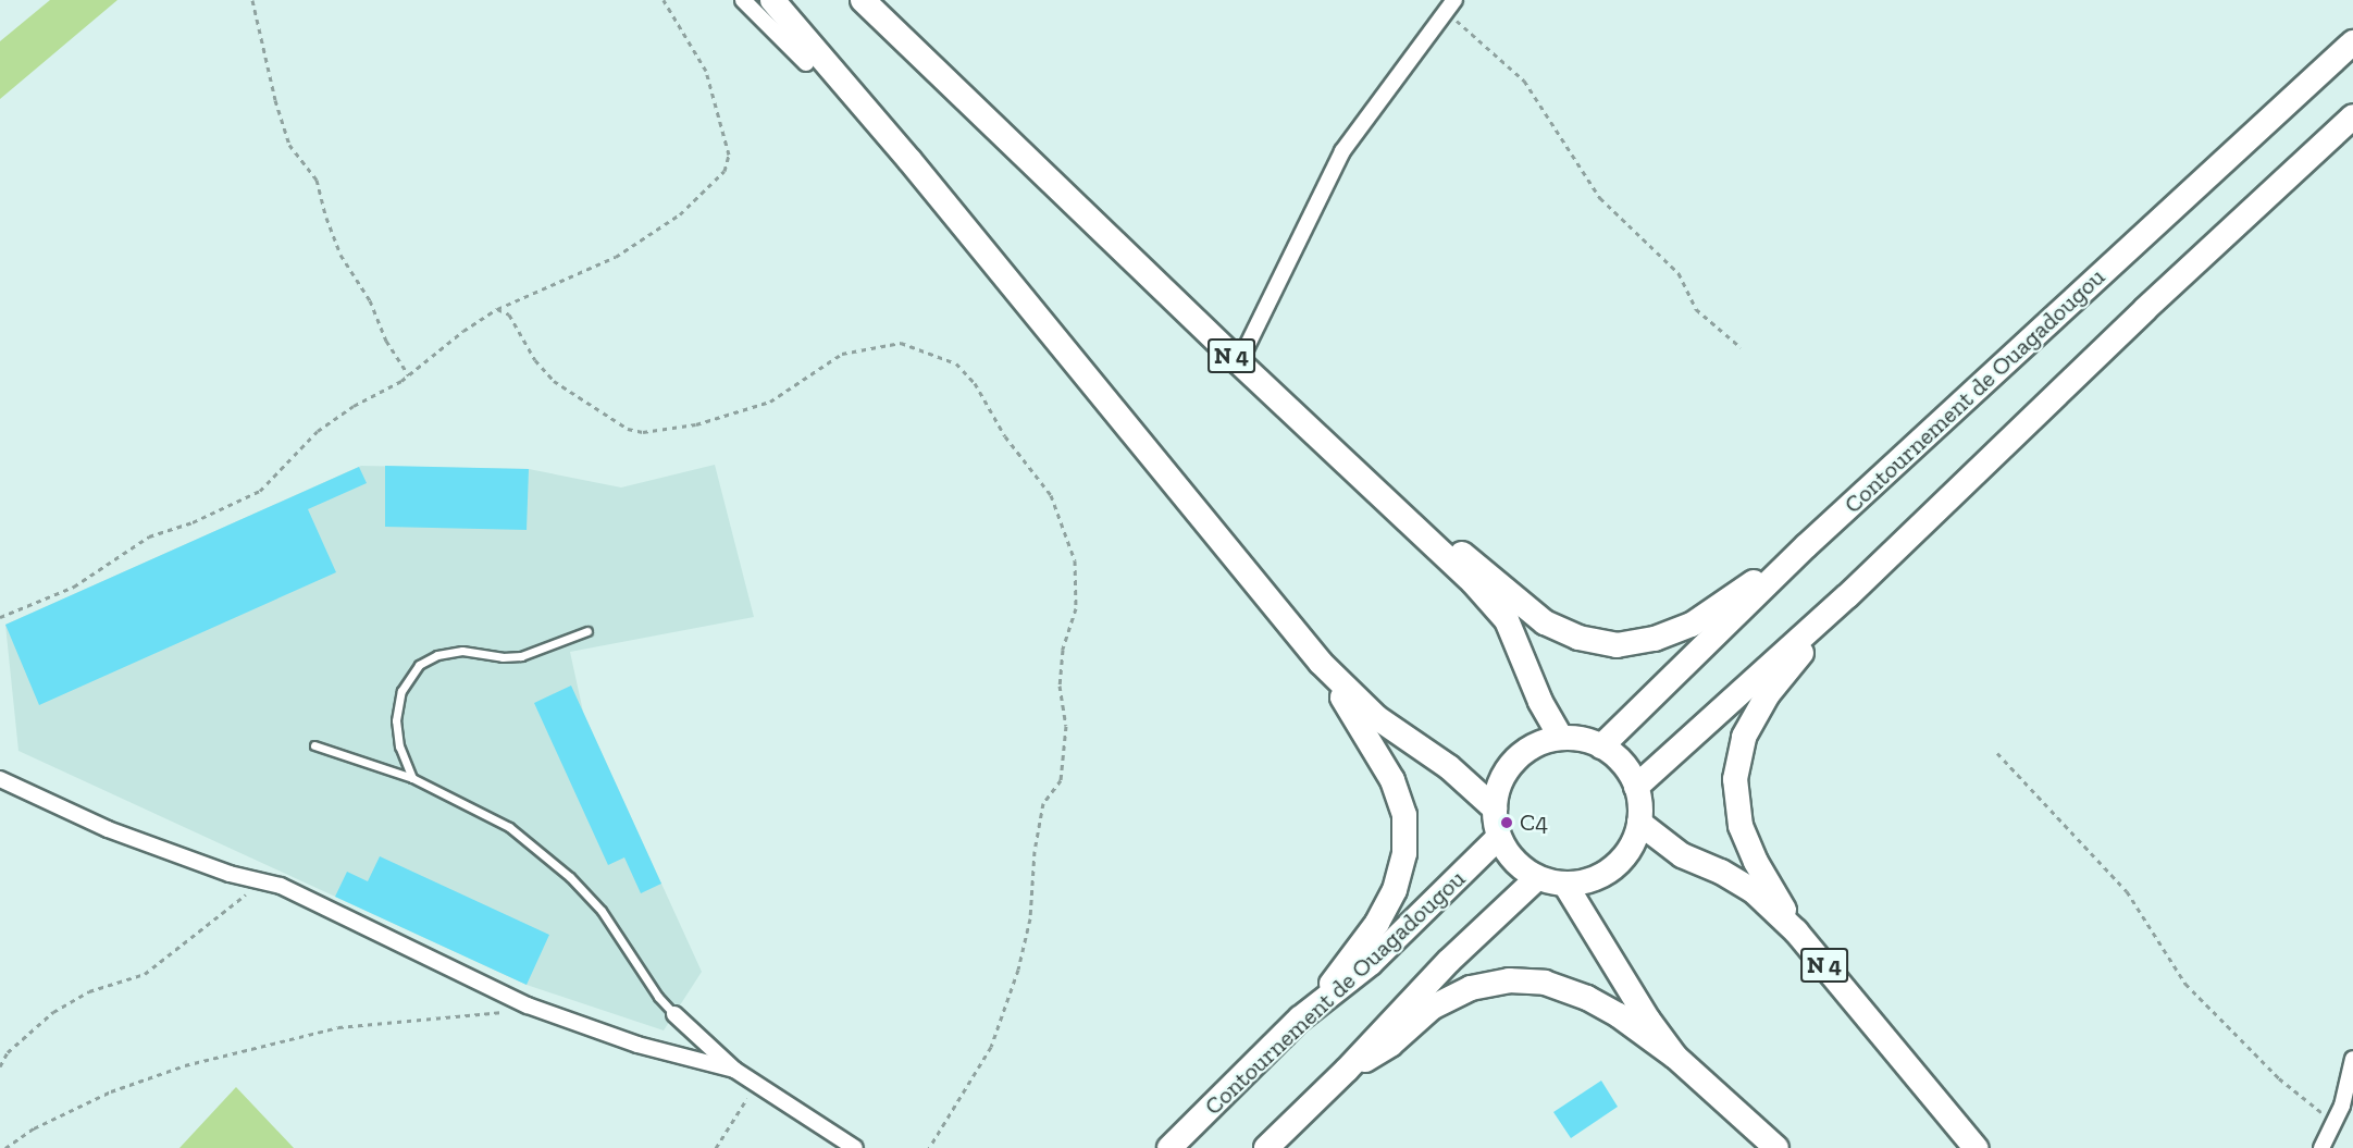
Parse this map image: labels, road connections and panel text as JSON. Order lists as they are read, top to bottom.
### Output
{
  "streets": {
    "highway": ["N 4", "Contournement de Ouagadougou"]
  },
  "crossings": [
    ["N 4", "Contournement de Ouagadougou"]
  ],
  "places": ["C4"]
}
